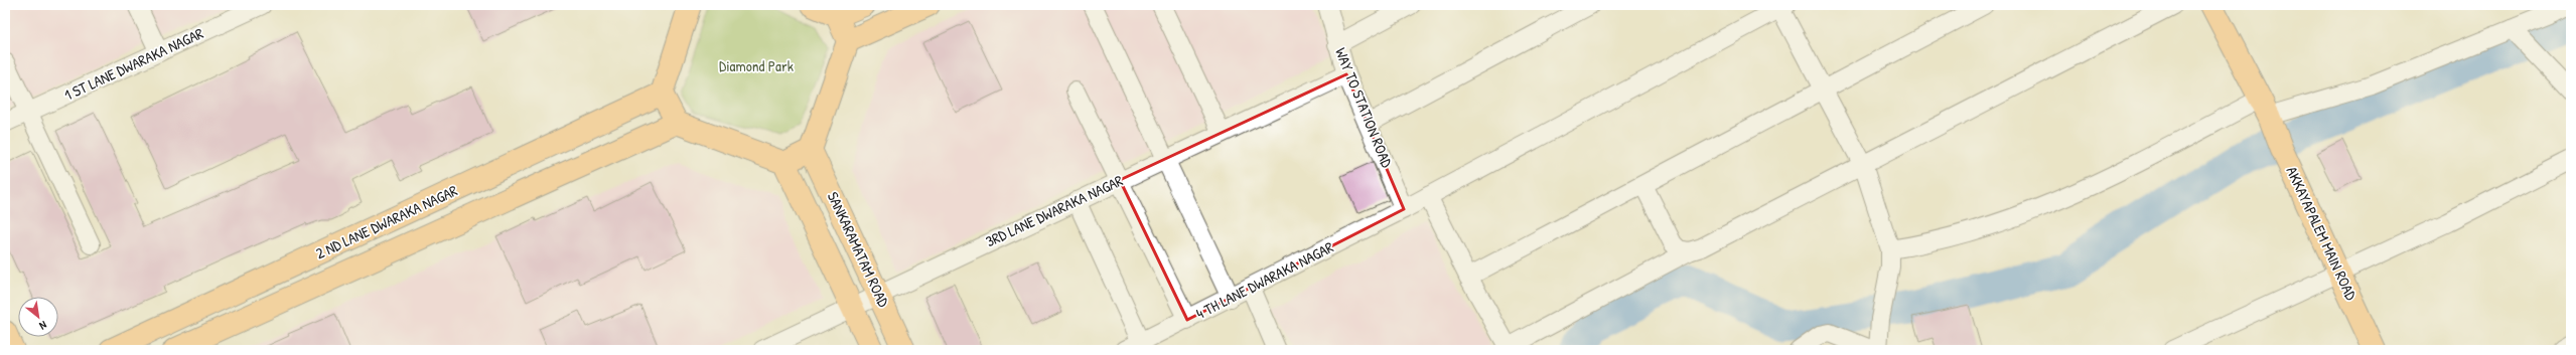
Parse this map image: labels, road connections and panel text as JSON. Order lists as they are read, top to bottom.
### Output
{
  "streets": {
    "main road": ["2 ND LANE DWARAKA NAGAR", "AKKAYAPALEM MAIN ROAD", "SANKARAMATAM ROAD"],
    "street": [
      "1 ST LANE DWARAKA NAGAR",
      "WAY TO STATION ROAD",
      "3RD LANE DWARAKA NAGAR",
      "4 TH LANE DWARAKA NAGAR"
    ]
  },
  "crossings": [
    ["WAY TO STATION ROAD", "3RD LANE DWARAKA NAGAR"],
    ["WAY TO STATION ROAD", "4 TH LANE DWARAKA NAGAR"],
    ["3RD LANE DWARAKA NAGAR", "SANKARAMATAM ROAD"]
  ],
  "parks": ["Diamond Park"],
  "north": "bottom right"
}
